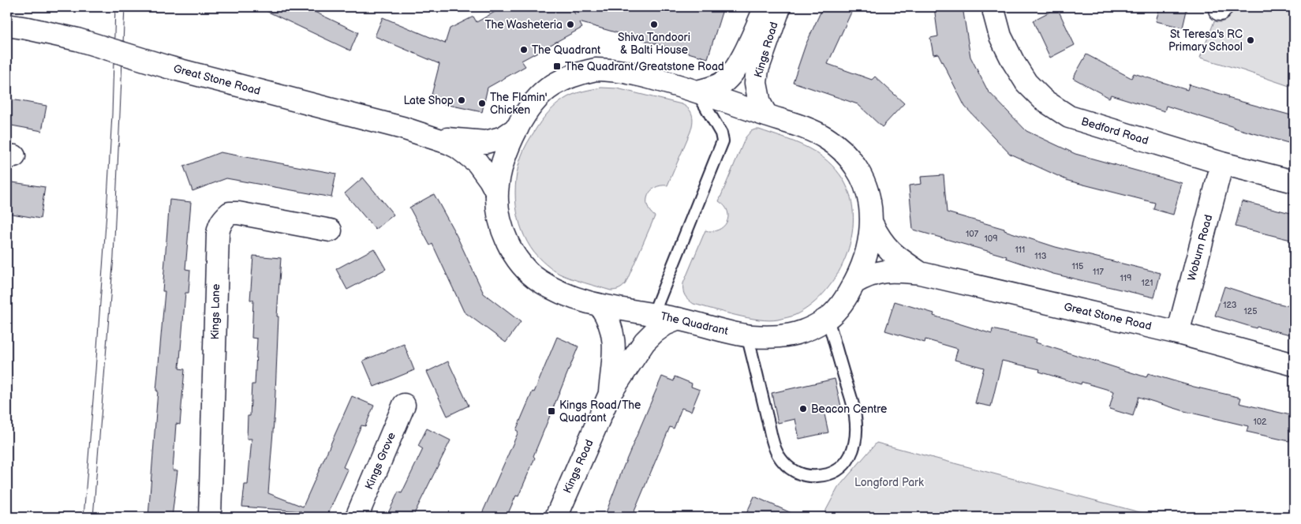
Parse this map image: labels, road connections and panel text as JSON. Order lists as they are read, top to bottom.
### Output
{
  "streets": {
    "street": [
      "Kings Road",
      "Great Stone Road",
      "Bedford Road",
      "Woburn Road",
      "Kings Lane",
      "The Quadrant",
      "Kings Grove"
    ]
  },
  "crossings": [
    ["Kings Road", "The Quadrant"],
    ["Great Stone Road", "Woburn Road"],
    ["Great Stone Road", "The Quadrant"],
    ["Bedford Road", "Woburn Road"]
  ],
  "parks": ["Longford Park"],
  "places": {
    "other": [
      "The Washeteria",
      "Shiva Tandoori & Balti House",
      "St Teresa's RC Primary School",
      "The Quadrant",
      "Late Shop",
      "The Flamin' Chicken",
      "Beacon Centre"
    ],
    "transit": ["The Quadrant/Greatstone Road", "Kings Road/The Quadrant"]
  },
  "house_numbers": [
    "107",
    "109",
    "111",
    "113",
    "115",
    "117",
    "119",
    "121",
    "123",
    "125",
    "102"
  ]
}
